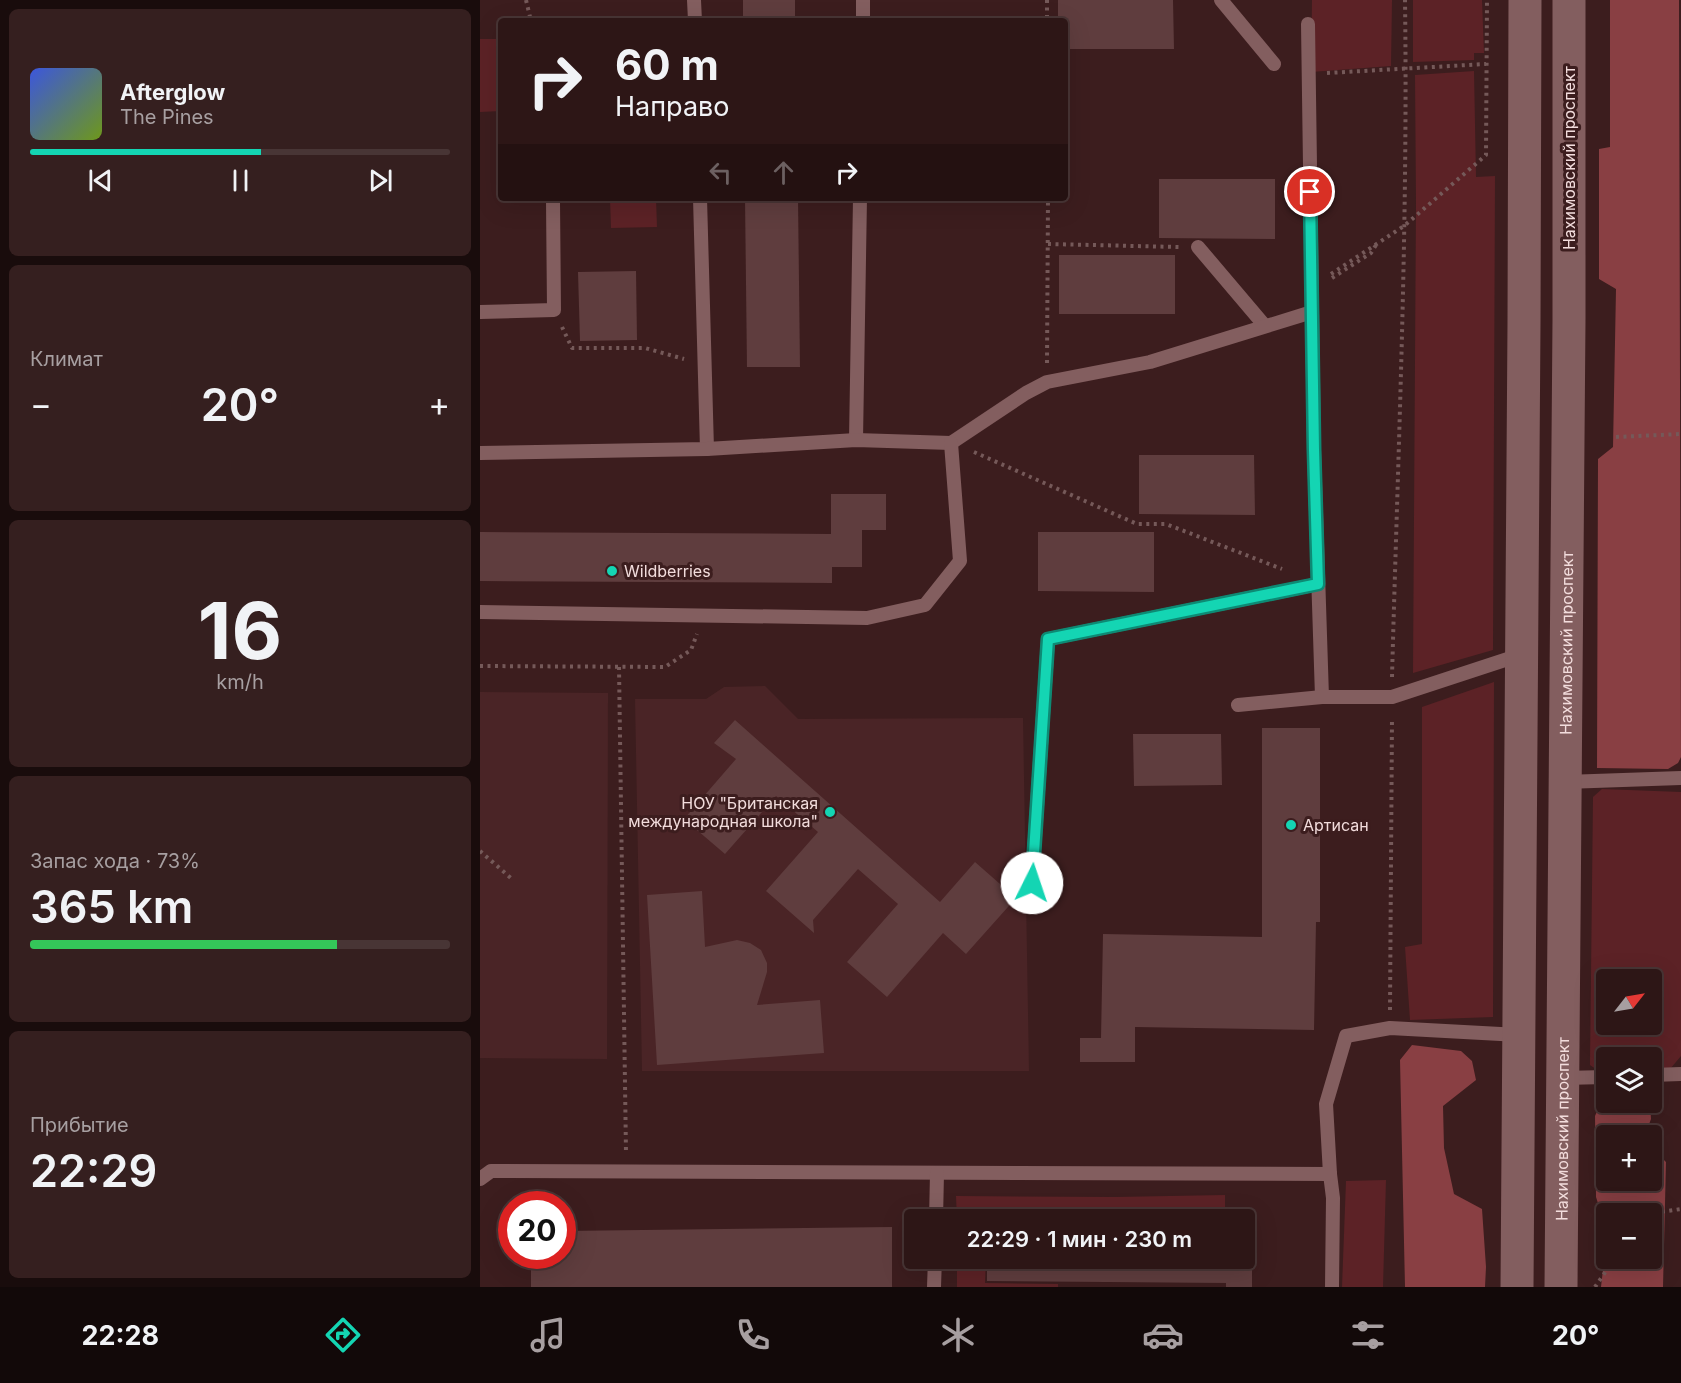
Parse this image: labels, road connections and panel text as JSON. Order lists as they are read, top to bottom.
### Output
{
  "streets": {
    "main road": ["Нахимовский проспект"]
  },
  "places": ["Wildberries", "НОУ \"Британская международная школа\"", "Артисан"],
  "north": "top right",
  "page": {
    "turn": ["60 m", "Направо"],
    "song": ["Afterglow", "The Pines"],
    "tile": [
      "Климат",
      ["16", "km/h"],
      ["Запас хода · 73%", "365 km"],
      ["Прибытие", "22:29"]
    ],
    "heat": ["−", "20°", "+"],
    "map_buttons": ["+", "−"],
    "limit": "20",
    "trip": "22:29 · 1 мин · 230 m",
    "tabs": ["22:28", "20°"]
  }
}
